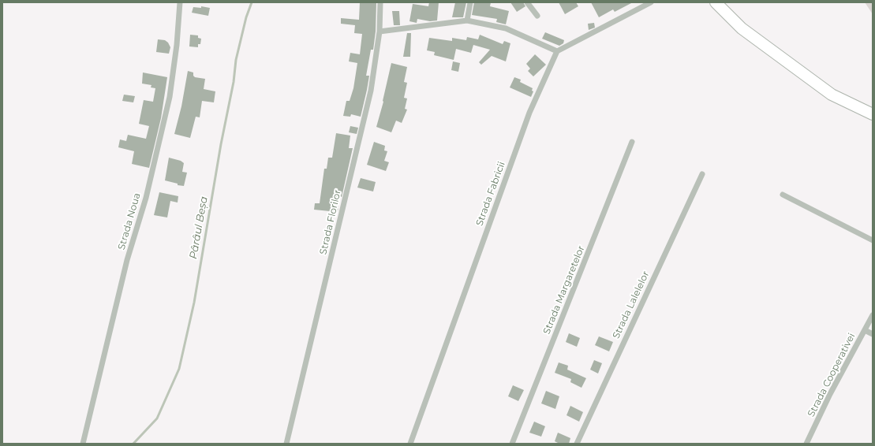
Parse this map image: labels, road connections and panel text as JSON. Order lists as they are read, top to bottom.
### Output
{
  "streets": {
    "street": [
      "Strada Fabricii",
      "Strada Noua",
      "Strada Florilor",
      "Strada Margaretelor",
      "Strada Lalelelor",
      "Strada Cooperativei"
    ]
  },
  "water": ["Pârâul Beșa"]
}
